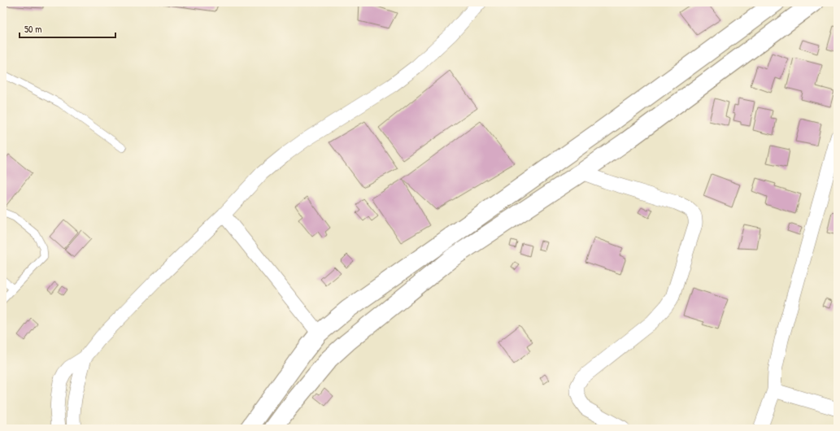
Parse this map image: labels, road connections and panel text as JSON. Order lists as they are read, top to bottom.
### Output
{
  "scale_bar": "50 m"
}
